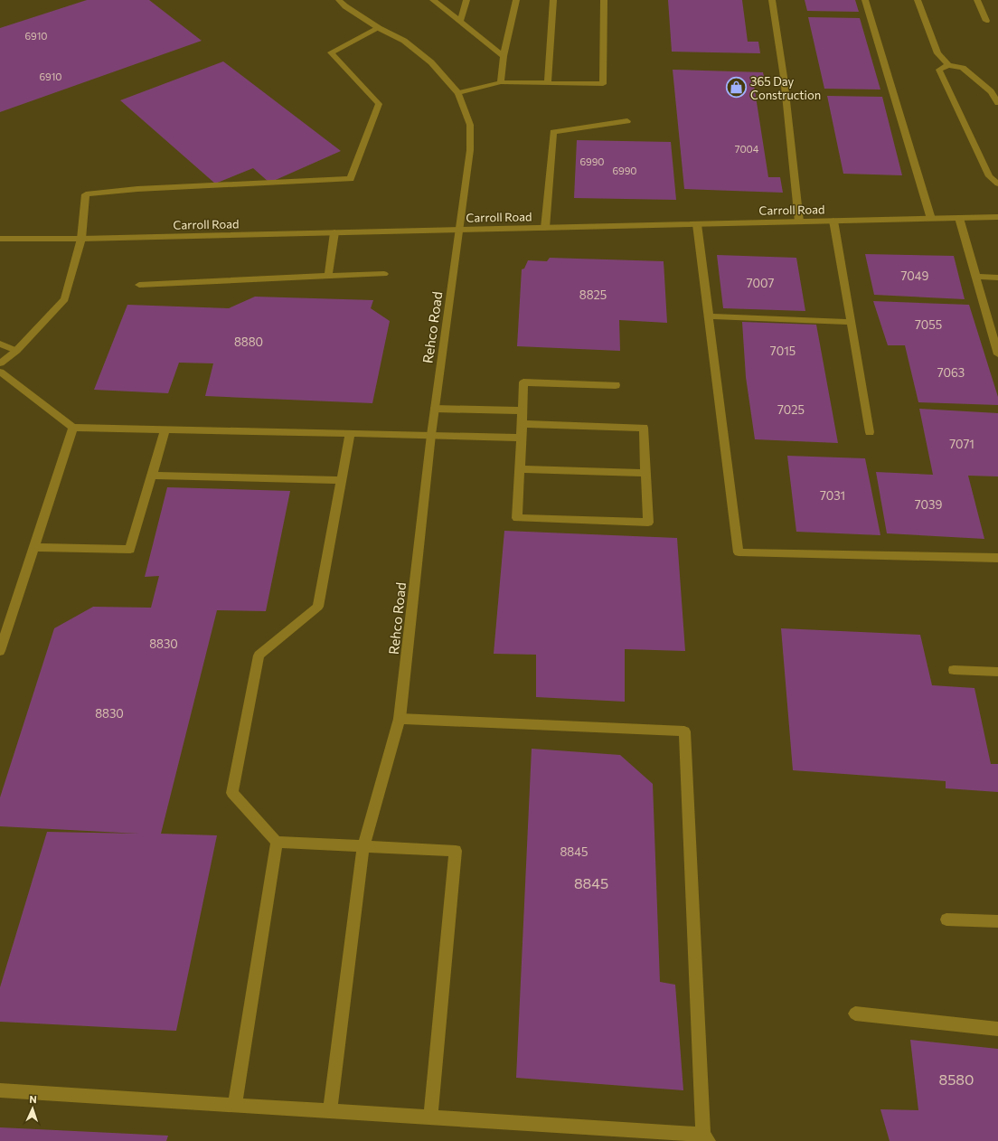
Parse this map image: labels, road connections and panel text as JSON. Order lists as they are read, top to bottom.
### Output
{
  "streets": {
    "street": ["Carroll Road", "Rehco Road"]
  },
  "crossings": [
    ["Carroll Road", "Rehco Road"]
  ],
  "places": {
    "shop": ["365 Day Construction"]
  },
  "house_numbers": [
    "6910",
    "6910",
    "7004",
    "6990",
    "6990",
    "7049",
    "7007",
    "8825",
    "7055",
    "8880",
    "7015",
    "7063",
    "7025",
    "7071",
    "7031",
    "7039",
    "8830",
    "8830",
    "8845",
    "8845",
    "8580"
  ],
  "north": "top"
}
